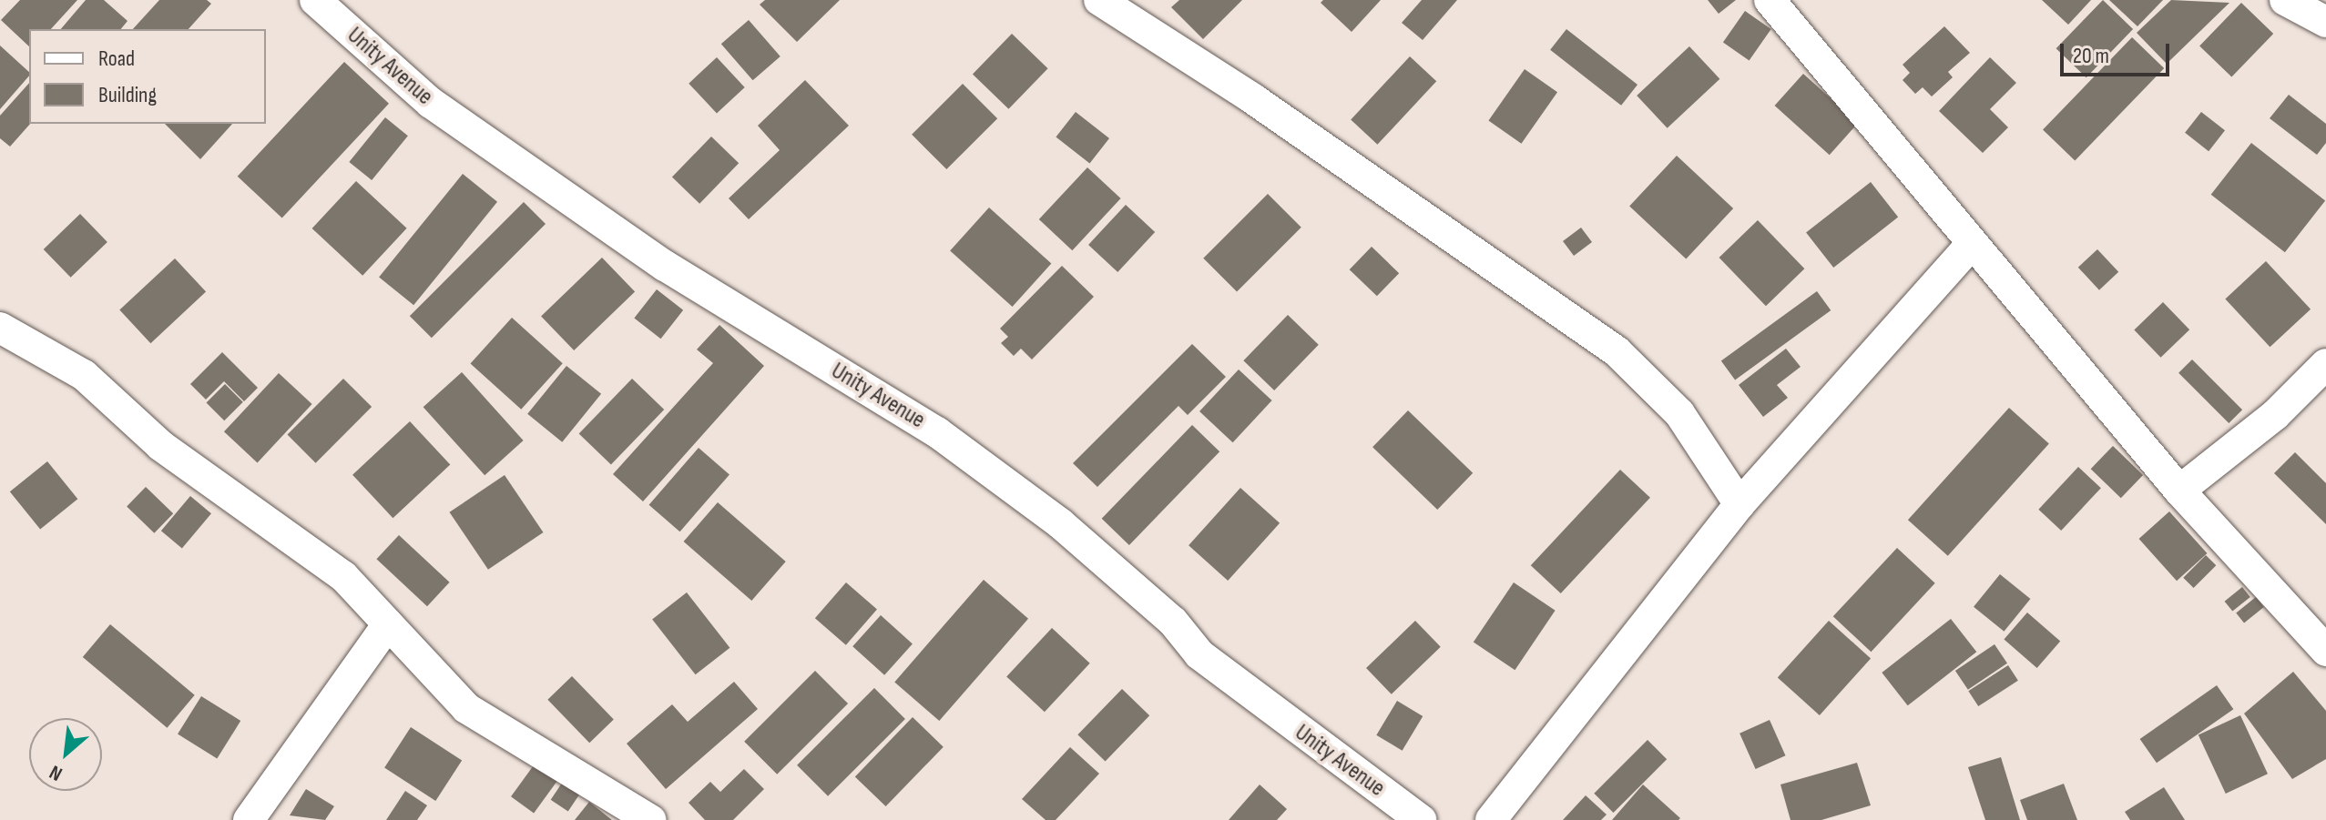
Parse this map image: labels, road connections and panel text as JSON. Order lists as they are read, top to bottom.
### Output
{
  "streets": {
    "street": ["Unity Avenue"]
  },
  "legend": ["Road", "Building"],
  "scale_bar": "20 m",
  "north": "bottom left"
}
